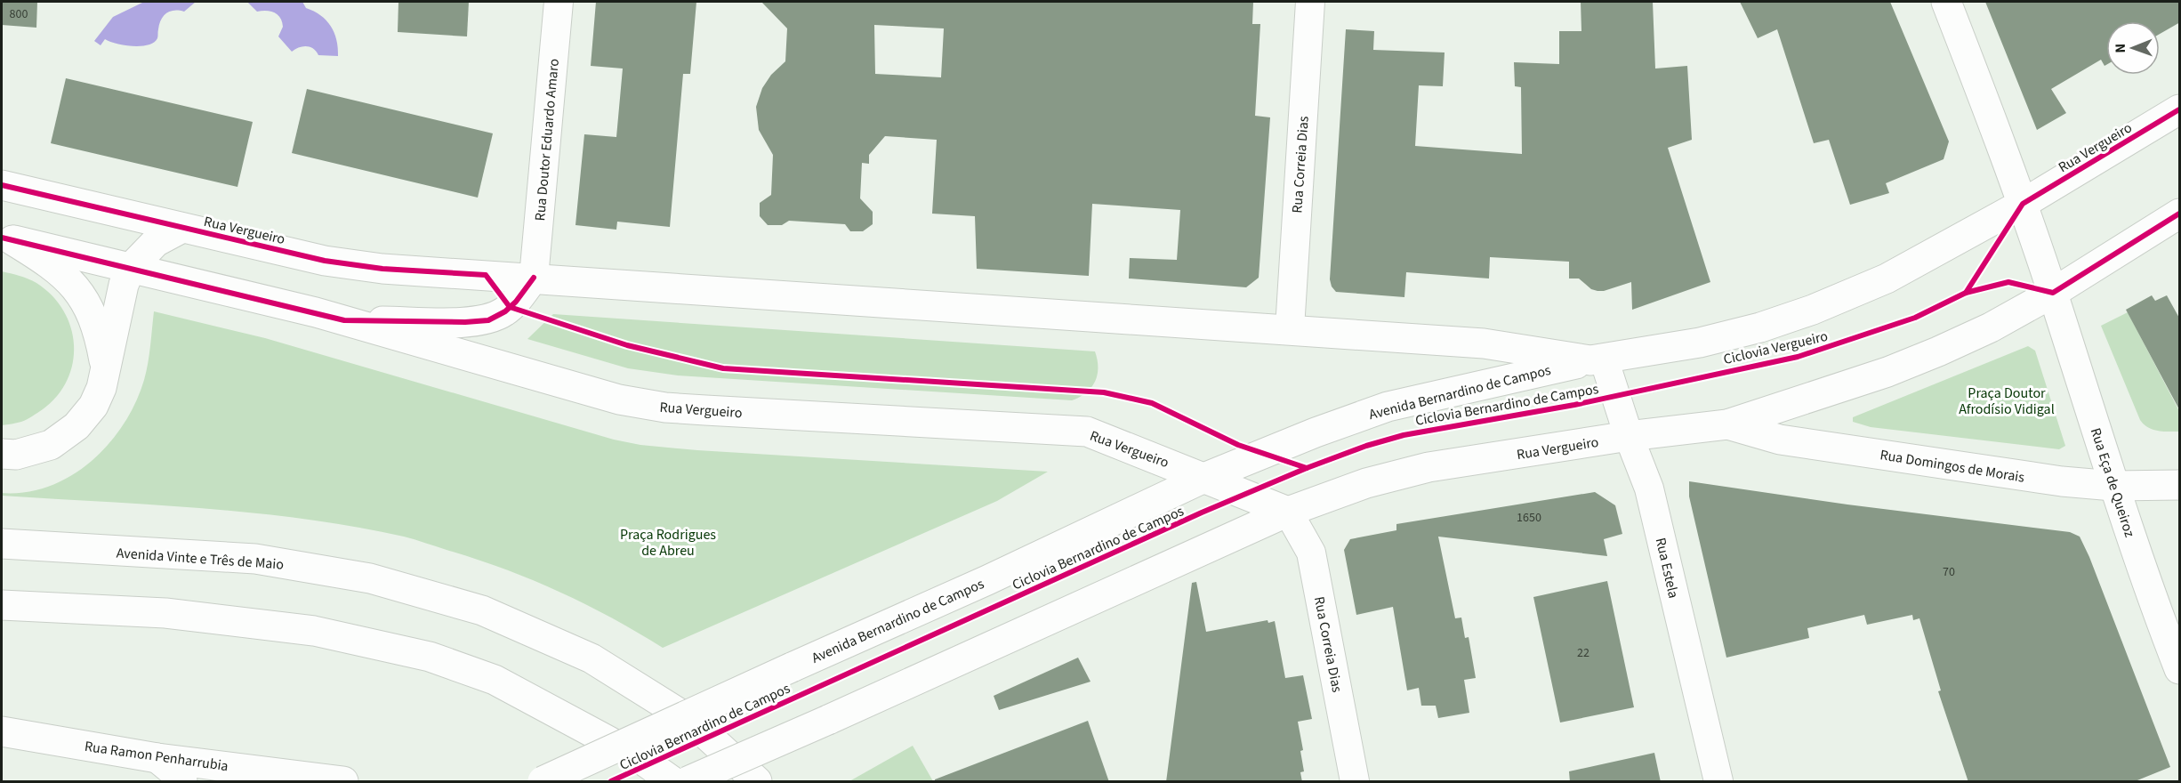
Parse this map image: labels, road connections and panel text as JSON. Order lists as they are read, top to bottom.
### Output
{
  "streets": {
    "main road": [
      "Rua Vergueiro",
      "Avenida Bernardino de Campos",
      "Rua Domingos de Morais",
      "Rua Eça de Queiroz",
      "Avenida Vinte e Três de Maio",
      "Rua Ramon Penharrubia"
    ],
    "street": ["Rua Doutor Eduardo Amaro", "Rua Correia Dias", "Rua Estela"],
    "cycle path": ["Ciclovia Vergueiro"]
  },
  "crossings": [
    ["Rua Doutor Eduardo Amaro", "Rua Vergueiro"],
    ["Rua Vergueiro", "Rua Correia Dias"],
    ["Rua Vergueiro", "Avenida Bernardino de Campos"],
    ["Rua Vergueiro", "Rua Domingos de Morais"],
    ["Rua Vergueiro", "Rua Eça de Queiroz"],
    ["Rua Vergueiro", "Rua Estela"],
    ["Avenida Bernardino de Campos", "Rua Estela"],
    ["Rua Domingos de Morais", "Rua Eça de Queiroz"]
  ],
  "parks": ["Praça Doutor Afrodísio Vidigal", "Praça Rodrigues de Abreu"],
  "house_numbers": [
    "800",
    "1650",
    "70",
    "22"
  ],
  "north": "left"
}
